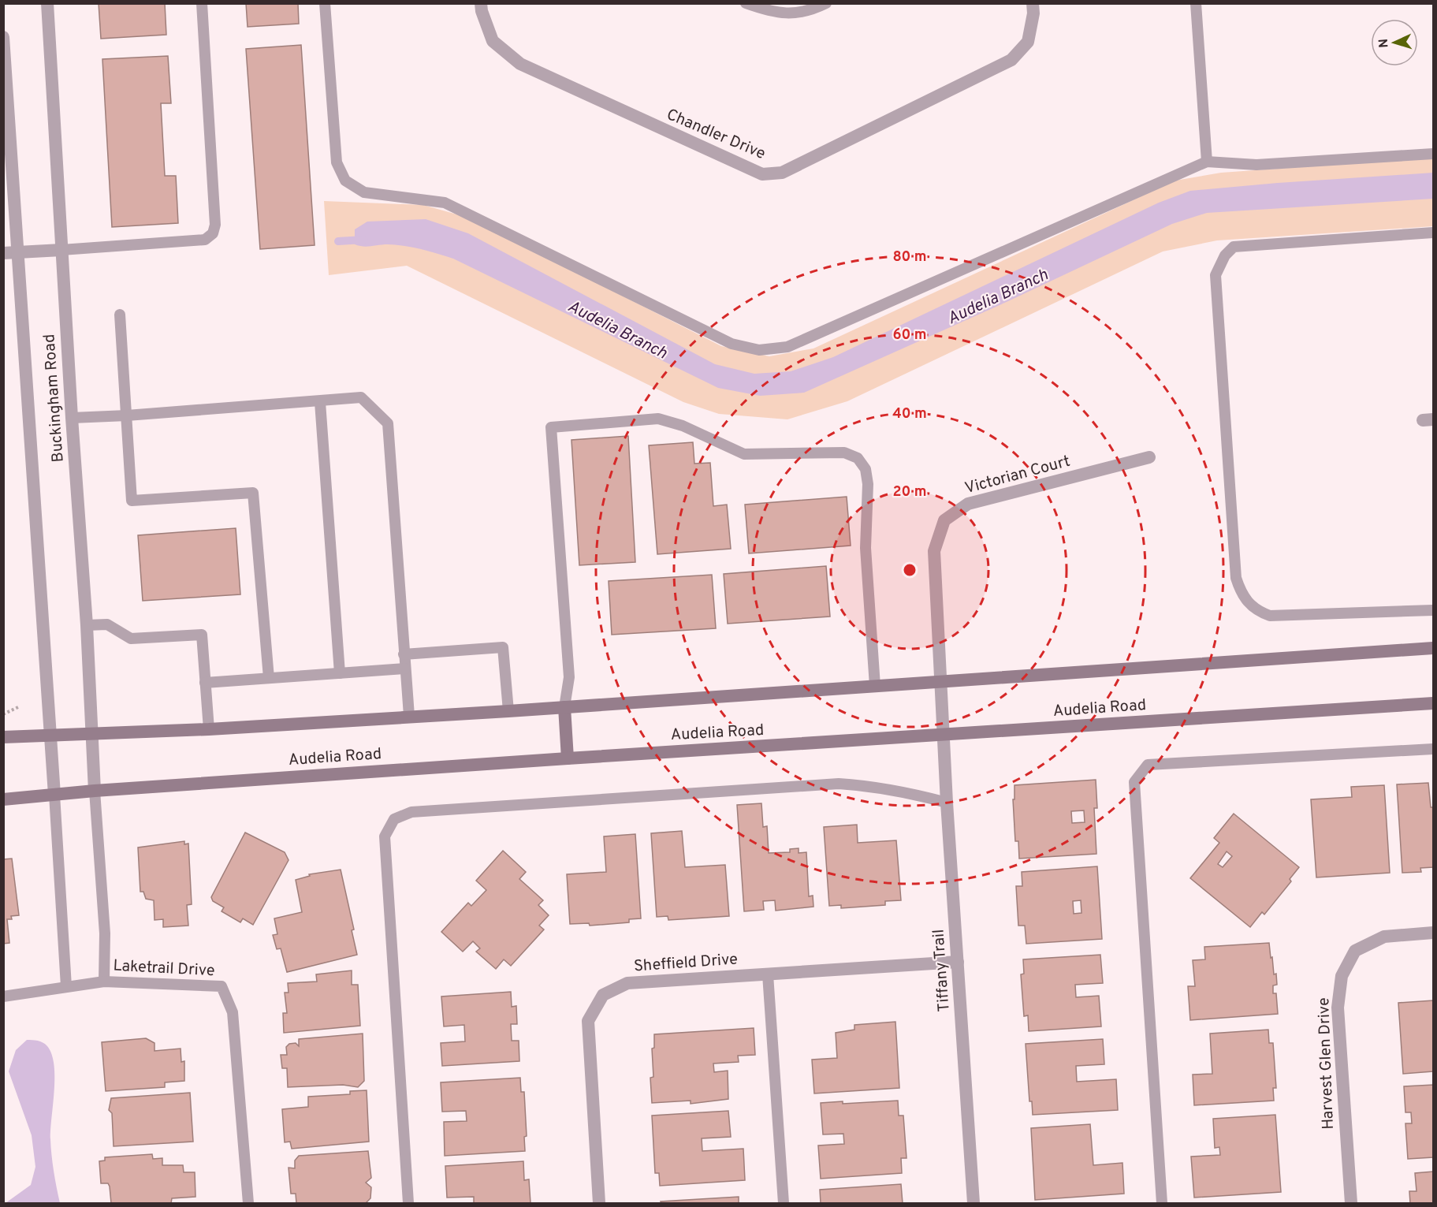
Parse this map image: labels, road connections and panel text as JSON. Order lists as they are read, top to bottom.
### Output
{
  "streets": {
    "main road": ["Audelia Road"],
    "street": [
      "Chandler Drive",
      "Buckingham Road",
      "Victorian Court",
      "Sheffield Drive",
      "Tiffany Trail",
      "Harvest Glen Drive"
    ],
    "lane": ["Laketrail Drive"]
  },
  "crossings": [
    ["Buckingham Road", "Audelia Road"],
    ["Buckingham Road", "Laketrail Drive"],
    ["Victorian Court", "Audelia Road"],
    ["Victorian Court", "Tiffany Trail"],
    ["Audelia Road", "Laketrail Drive"],
    ["Audelia Road", "Tiffany Trail"],
    ["Sheffield Drive", "Tiffany Trail"]
  ],
  "water": ["Audelia Branch"],
  "north": "left",
  "rings": [
    "80 m",
    "60 m",
    "40 m",
    "20 m"
  ]
}
